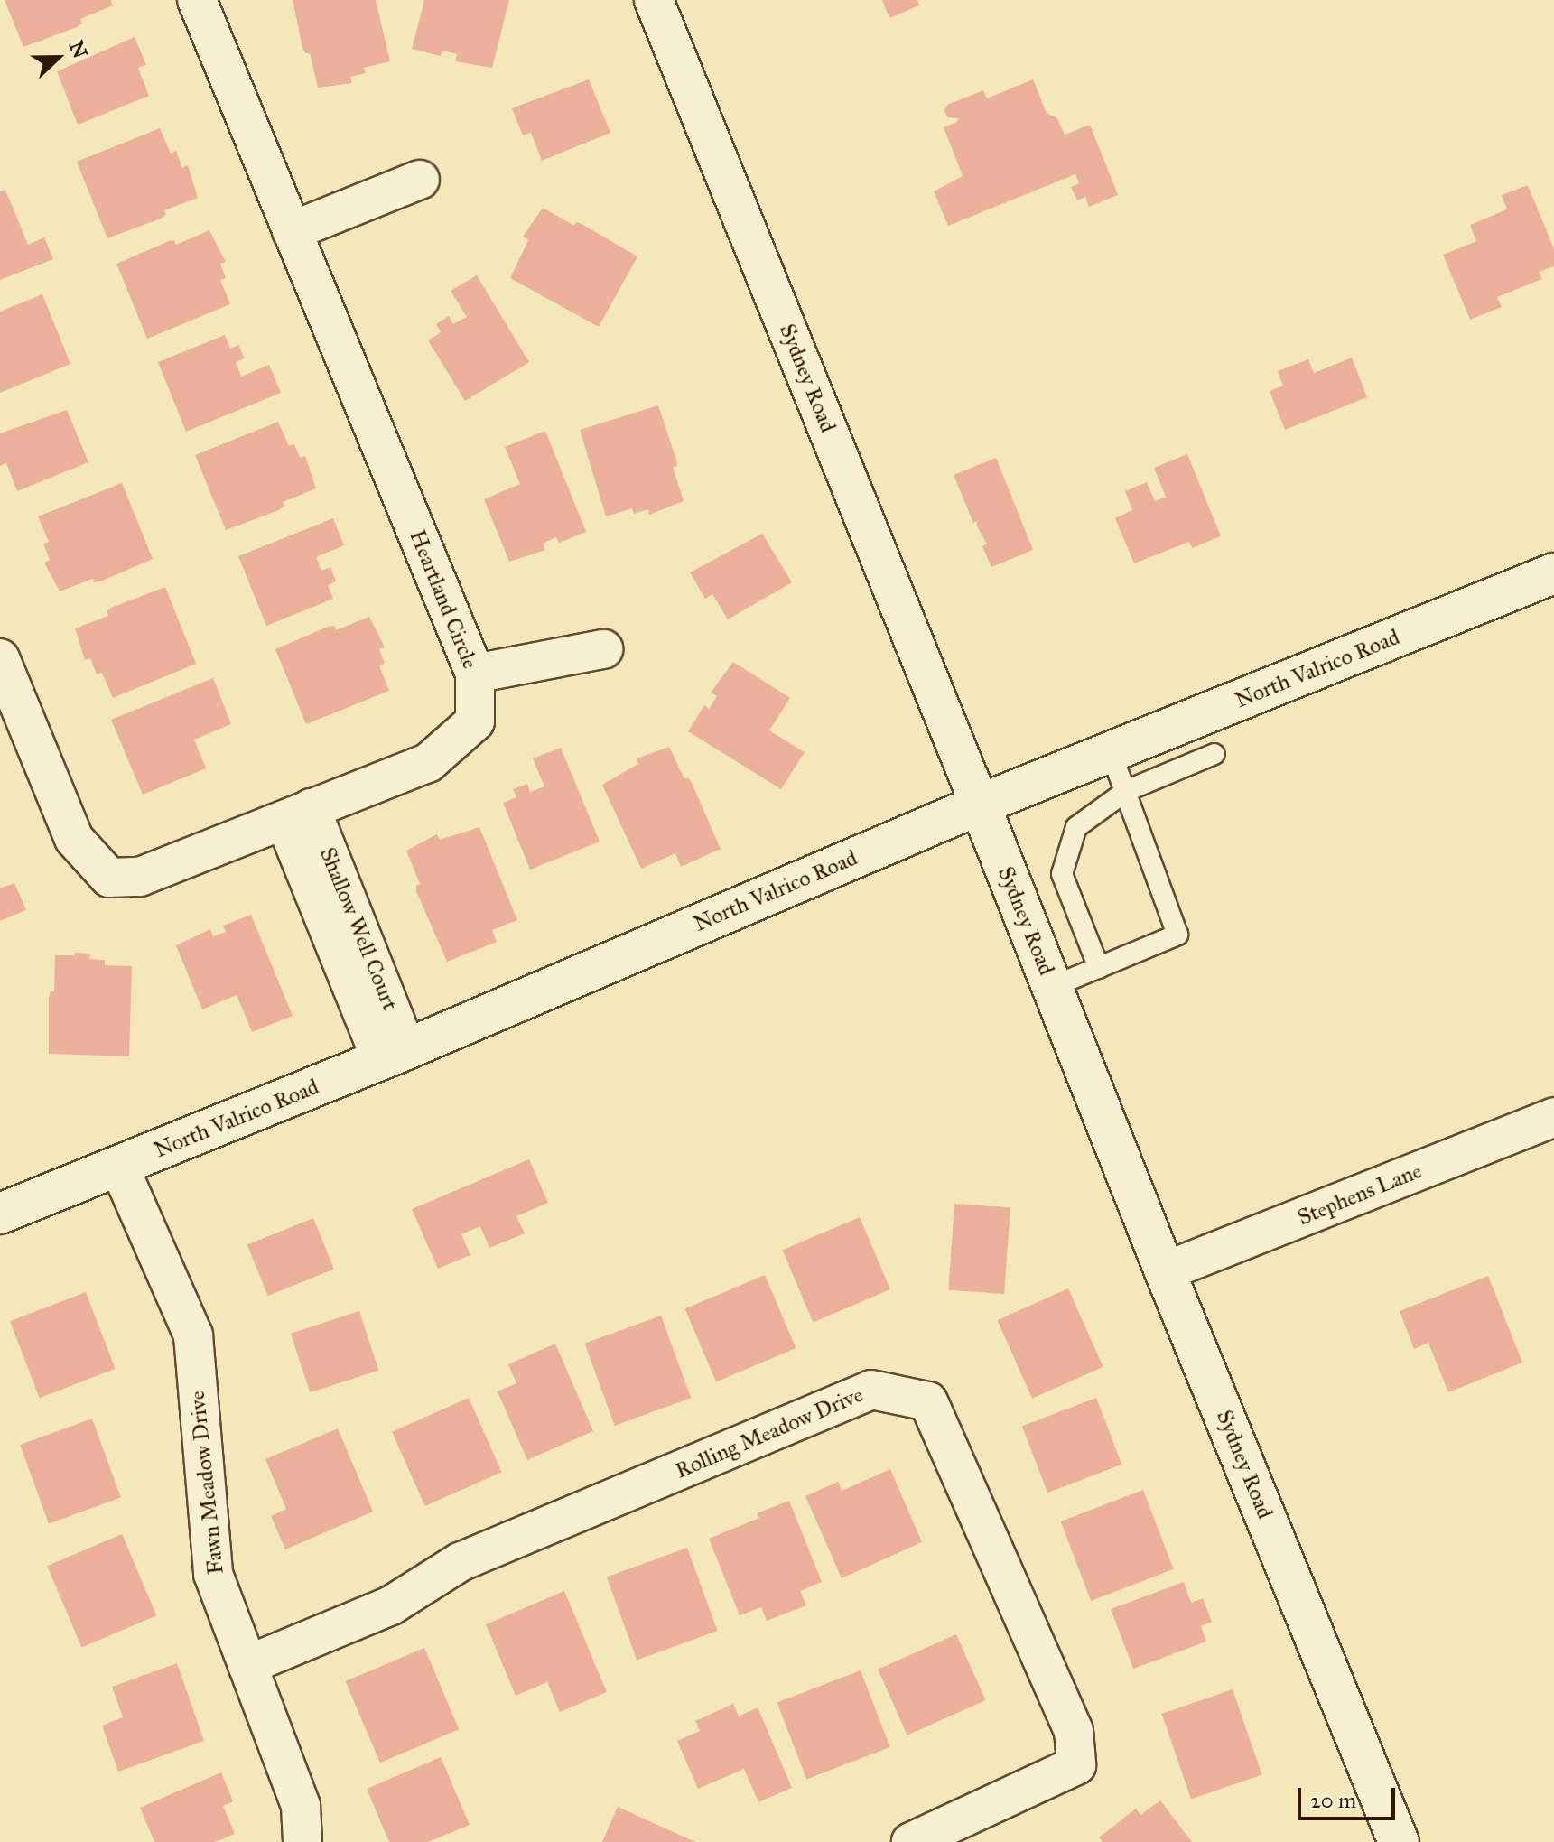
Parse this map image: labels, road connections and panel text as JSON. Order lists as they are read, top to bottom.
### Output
{
  "streets": {
    "street": [
      "Sydney Road",
      "Heartland Circle",
      "North Valrico Road",
      "Shallow Well Court",
      "Stephens Lane",
      "Rolling Meadow Drive",
      "Fawn Meadow Drive"
    ]
  },
  "crossings": [
    ["Sydney Road", "North Valrico Road"],
    ["Sydney Road", "Stephens Lane"],
    ["Heartland Circle", "Shallow Well Court"],
    ["North Valrico Road", "Shallow Well Court"],
    ["North Valrico Road", "Fawn Meadow Drive"],
    ["Rolling Meadow Drive", "Fawn Meadow Drive"]
  ],
  "scale_bar": "20 m",
  "north": "right"
}
